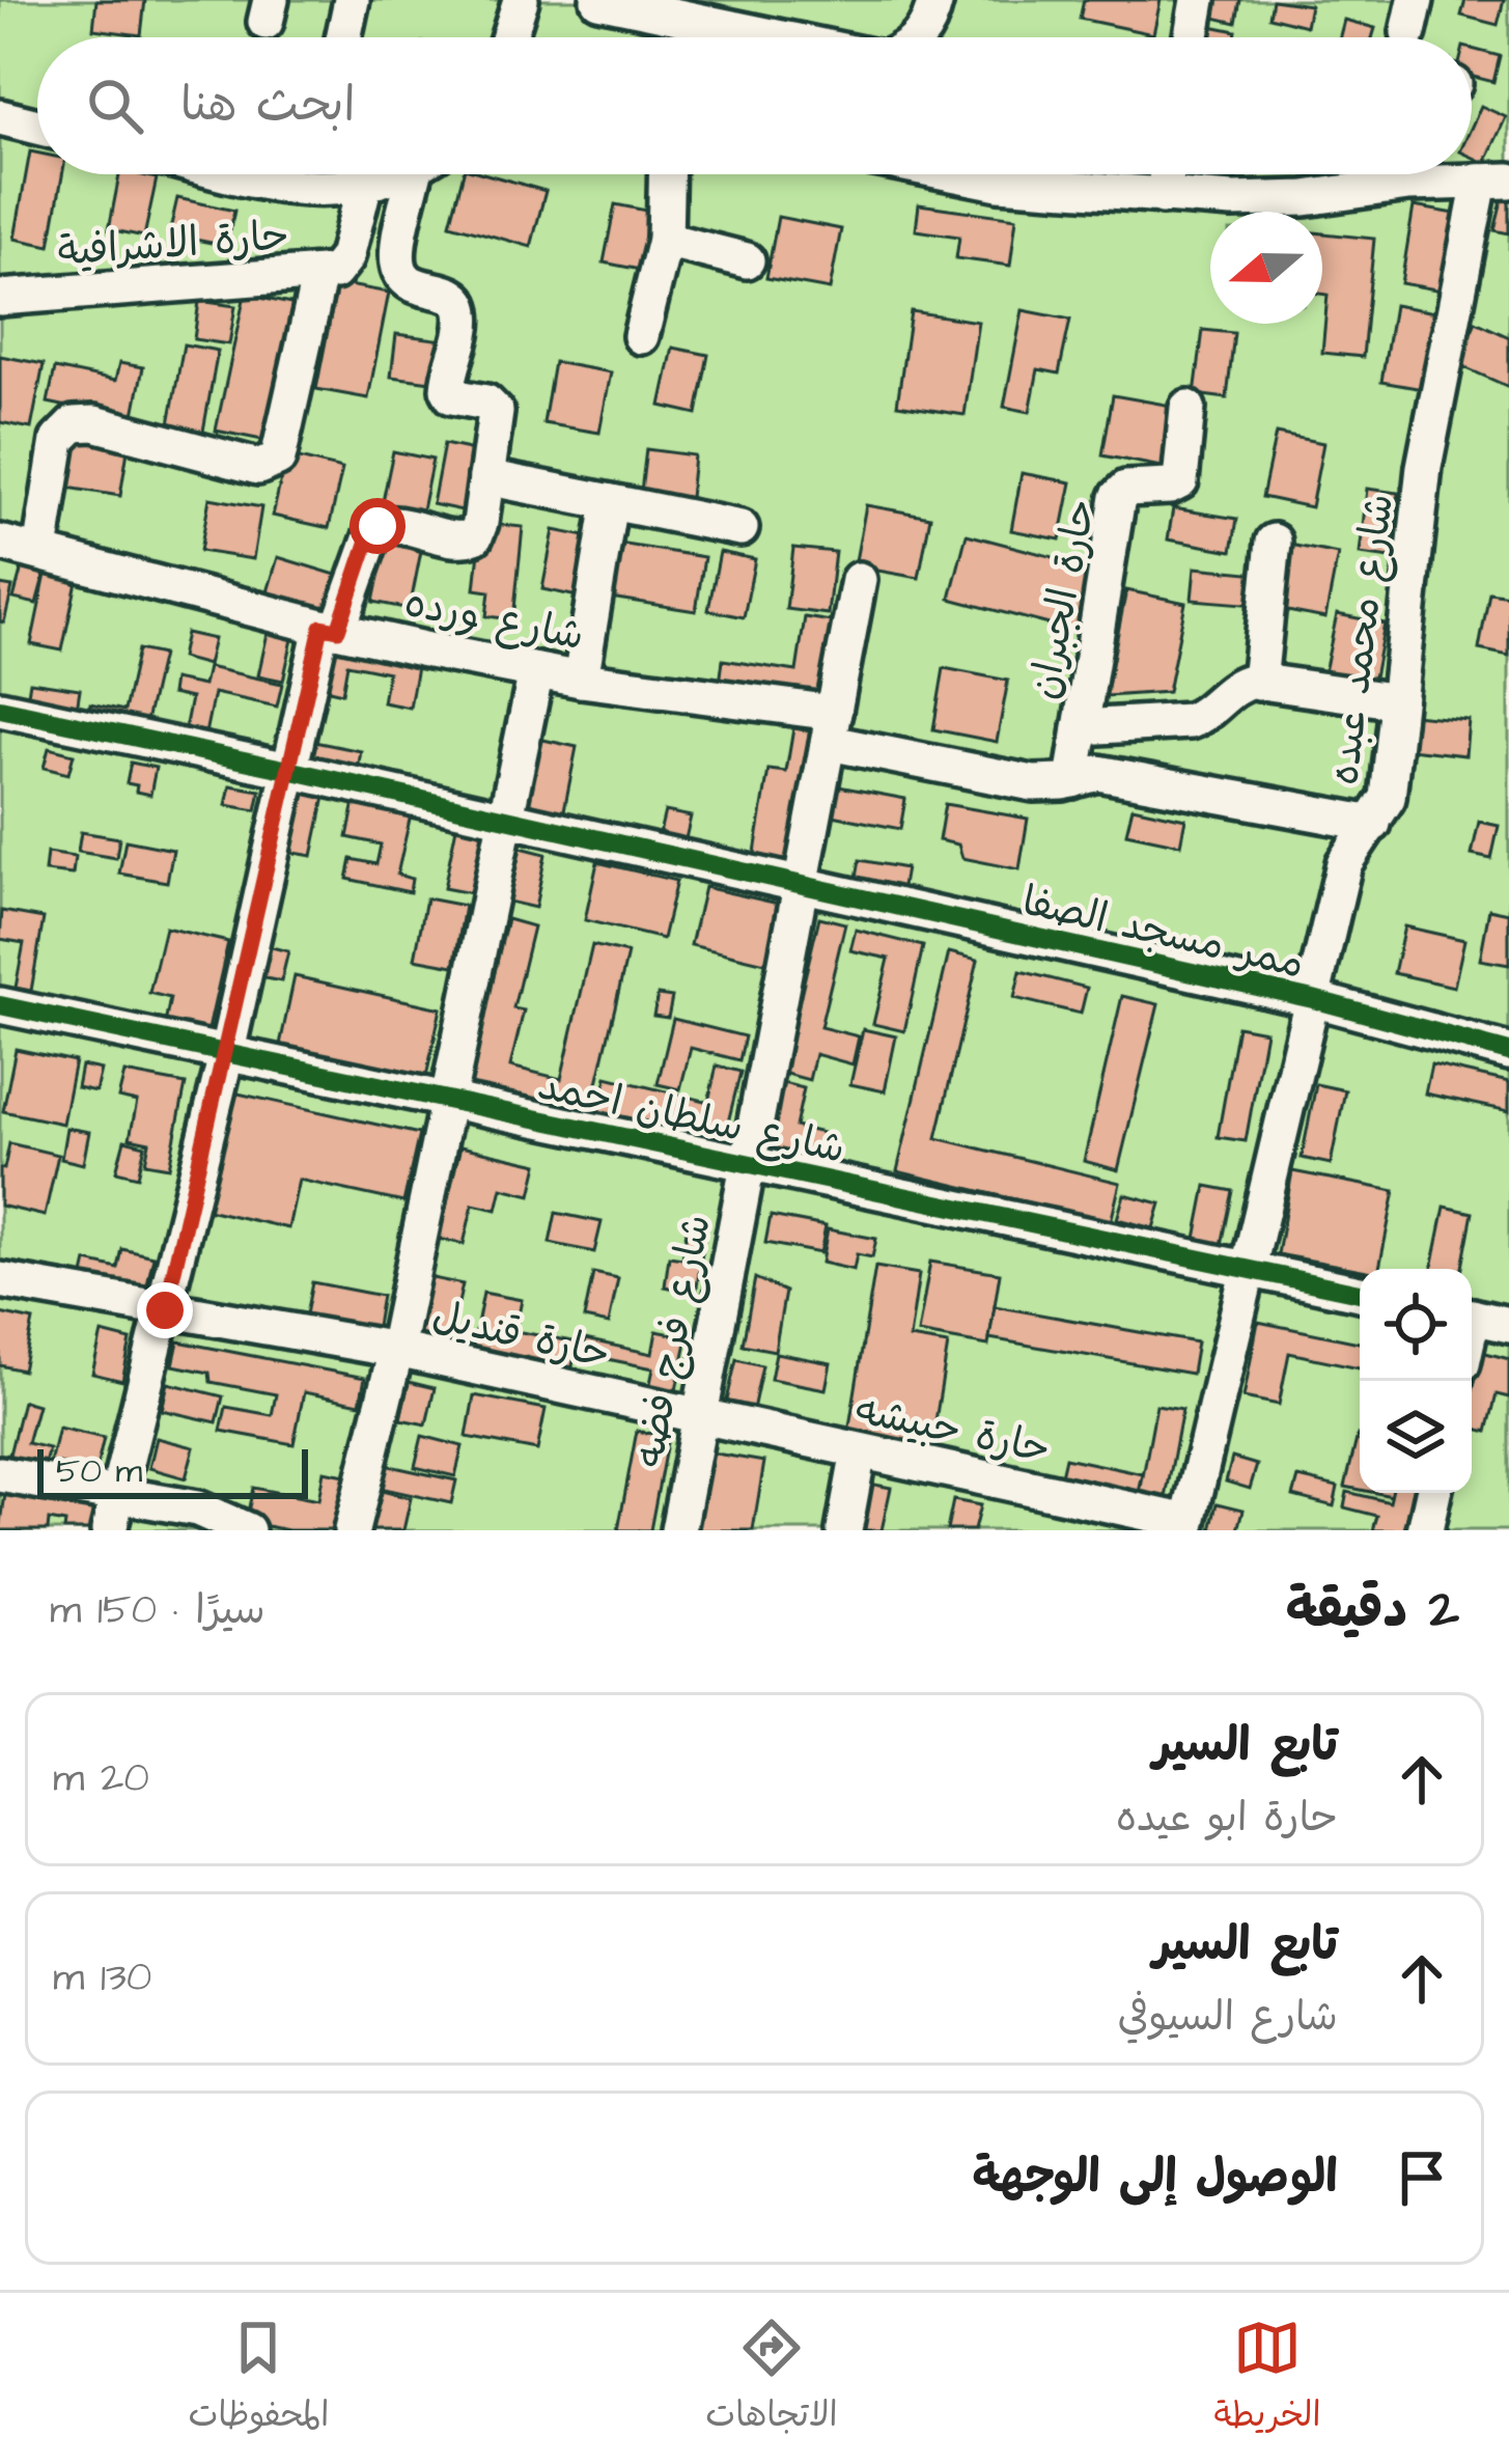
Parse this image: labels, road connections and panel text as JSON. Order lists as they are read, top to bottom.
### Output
{
  "streets": {
    "street": [
      "حارة الاشرافية",
      "حارة الجبران",
      "شارع ورده",
      "شارع محمد عبده",
      "ممر مسجد الصفا",
      "شارع سلطان احمد",
      "حارة قنديل",
      "شارع فرج فضه",
      "حارة حبيشه"
    ]
  },
  "crossings": [
    ["حارة الجبران", "شارع ورده"],
    ["شارع ورده", "شارع محمد عبده"],
    ["شارع ورده", "شارع فرج فضه"],
    ["شارع محمد عبده", "ممر مسجد الصفا"],
    ["شارع محمد عبده", "شارع سلطان احمد"],
    ["شارع محمد عبده", "حارة حبيشه"],
    ["ممر مسجد الصفا", "شارع فرج فضه"],
    ["شارع سلطان احمد", "شارع فرج فضه"],
    ["حارة قنديل", "شارع فرج فضه"],
    ["حارة قنديل", "حارة حبيشه"],
    ["شارع فرج فضه", "حارة حبيشه"]
  ],
  "scale_bar": "50 m",
  "north": "left",
  "page": {
    "search": "ابحث هنا",
    "scale": "50 m",
    "heading": ["2 دقيقة", "سيرًا · 150 m"],
    "list": [
      ["تابع السير", "حارة ابو عيده", "20 m"],
      ["تابع السير", "شارع السيوفي", "130 m"],
      "الوصول إلى الوجهة"
    ],
    "nav": ["الخريطة", "الاتجاهات", "المحفوظات"]
  }
}
